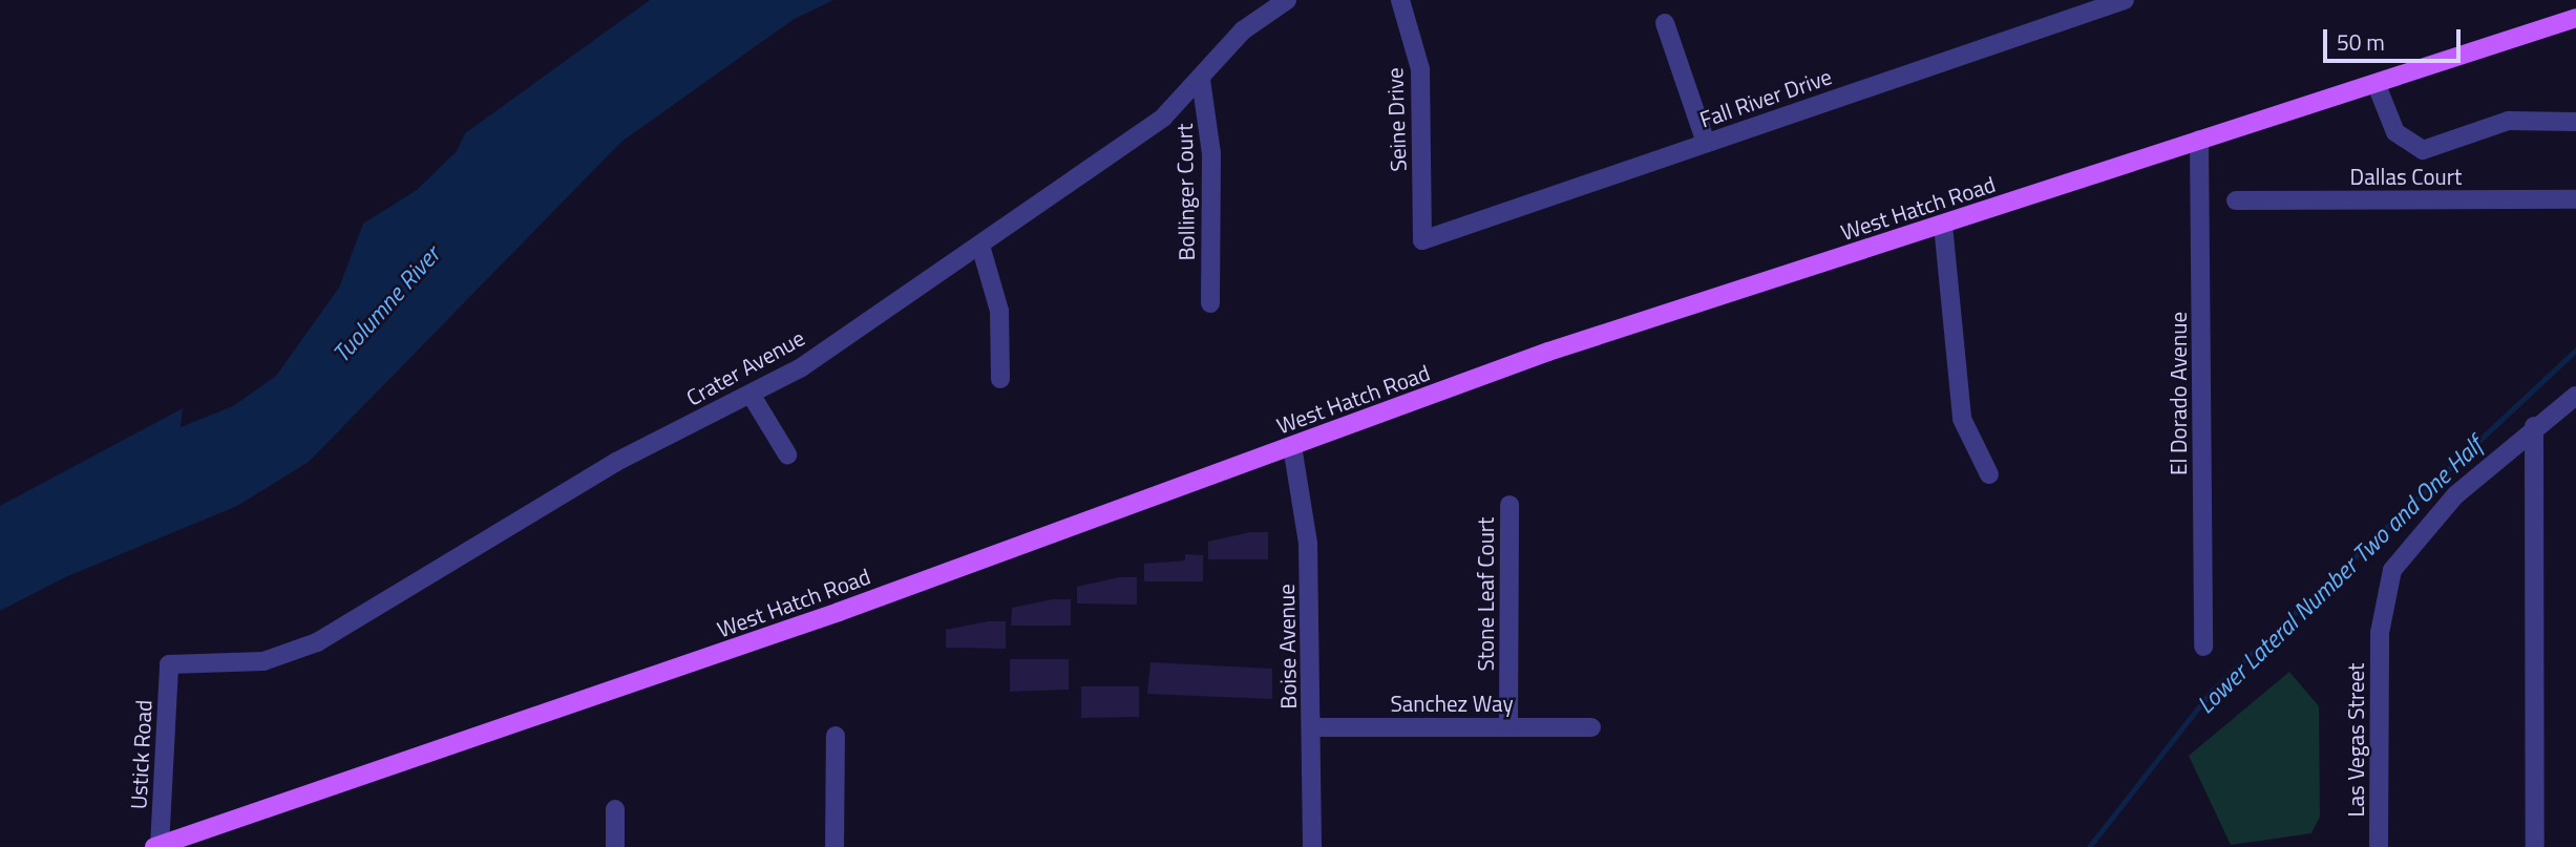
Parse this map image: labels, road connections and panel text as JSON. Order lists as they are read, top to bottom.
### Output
{
  "streets": {
    "main road": ["West Hatch Road"],
    "street": [
      "Fall River Drive",
      "Seine Drive",
      "Dallas Court",
      "Bollinger Court",
      "Crater Avenue",
      "El Dorado Avenue",
      "Stone Leaf Court",
      "Boise Avenue",
      "Sanchez Way",
      "Las Vegas Street",
      "Ustick Road"
    ]
  },
  "crossings": [
    ["Fall River Drive", "Seine Drive"],
    ["Bollinger Court", "Crater Avenue"],
    ["West Hatch Road", "El Dorado Avenue"],
    ["West Hatch Road", "Boise Avenue"],
    ["West Hatch Road", "Ustick Road"],
    ["Crater Avenue", "Ustick Road"],
    ["Stone Leaf Court", "Sanchez Way"],
    ["Boise Avenue", "Sanchez Way"]
  ],
  "water": ["Tuolumne River", "Lower Lateral Number Two and One Half"],
  "scale_bar": "50 m"
}
